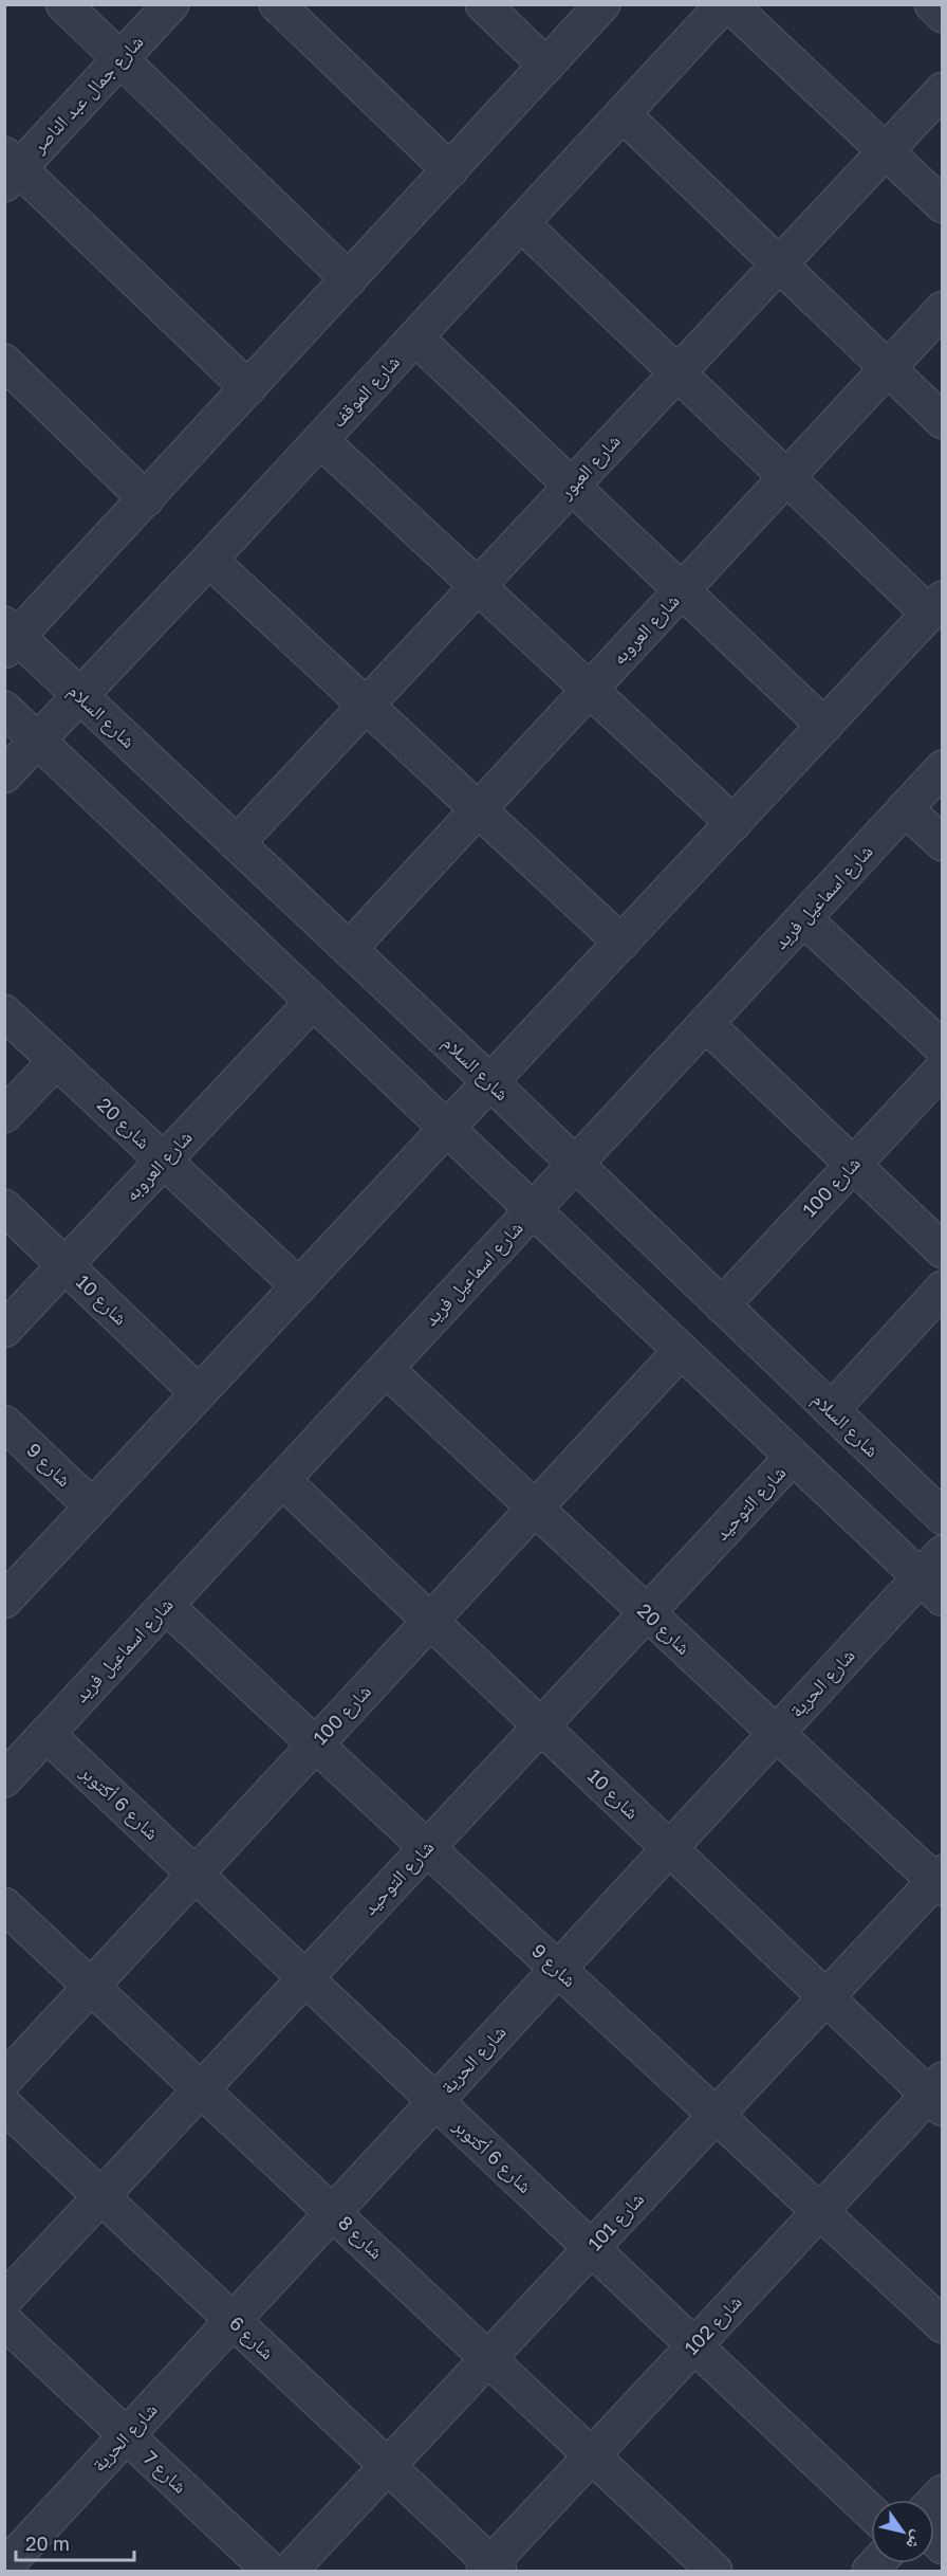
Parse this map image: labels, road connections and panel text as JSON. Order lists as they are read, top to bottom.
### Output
{
  "streets": {
    "street": [
      "شارع جمال عبد الناصر",
      "شارع الموقف",
      "شارع العبور",
      "شارع العروبه",
      "شارع السلام",
      "شارع اسماعيل فريد",
      "شارع 20",
      "شارع 100",
      "شارع 10",
      "شارع 9",
      "شارع التوحيد",
      "شارع الحرية",
      "شارع 6 أكتوبر",
      "شارع 101",
      "شارع 8",
      "شارع 102",
      "شارع 6",
      "شارع 7"
    ]
  },
  "crossings": [
    ["شارع الموقف", "شارع السلام"],
    ["شارع العبور", "شارع السلام"],
    ["شارع العروبه", "شارع السلام"],
    ["شارع العروبه", "شارع 20"],
    ["شارع العروبه", "شارع 10"],
    ["شارع السلام", "شارع اسماعيل فريد"],
    ["شارع السلام", "شارع 100"],
    ["شارع اسماعيل فريد", "شارع 20"],
    ["شارع اسماعيل فريد", "شارع 10"],
    ["شارع اسماعيل فريد", "شارع 9"],
    ["شارع اسماعيل فريد", "شارع 6 أكتوبر"],
    ["شارع 20", "شارع 100"],
    ["شارع 20", "شارع التوحيد"],
    ["شارع 20", "شارع الحرية"],
    ["شارع 20", "شارع 101"],
    ["شارع 100", "شارع 10"],
    ["شارع 100", "شارع 9"],
    ["شارع 100", "شارع 6 أكتوبر"],
    ["شارع 100", "شارع 8"],
    ["شارع 10", "شارع التوحيد"],
    ["شارع 10", "شارع الحرية"],
    ["شارع 10", "شارع 101"],
    ["شارع 10", "شارع 102"],
    ["شارع 9", "شارع التوحيد"],
    ["شارع 9", "شارع الحرية"],
    ["شارع 9", "شارع 101"],
    ["شارع 9", "شارع 102"],
    ["شارع التوحيد", "شارع 6 أكتوبر"],
    ["شارع التوحيد", "شارع 8"],
    ["شارع التوحيد", "شارع 6"],
    ["شارع الحرية", "شارع 6 أكتوبر"],
    ["شارع الحرية", "شارع 8"],
    ["شارع الحرية", "شارع 6"],
    ["شارع الحرية", "شارع 7"],
    ["شارع 6 أكتوبر", "شارع 101"],
    ["شارع 6 أكتوبر", "شارع 102"],
    ["شارع 101", "شارع 8"],
    ["شارع 101", "شارع 6"],
    ["شارع 8", "شارع 102"],
    ["شارع 102", "شارع 6"]
  ],
  "scale_bar": "20 m",
  "north": "bottom right"
}
